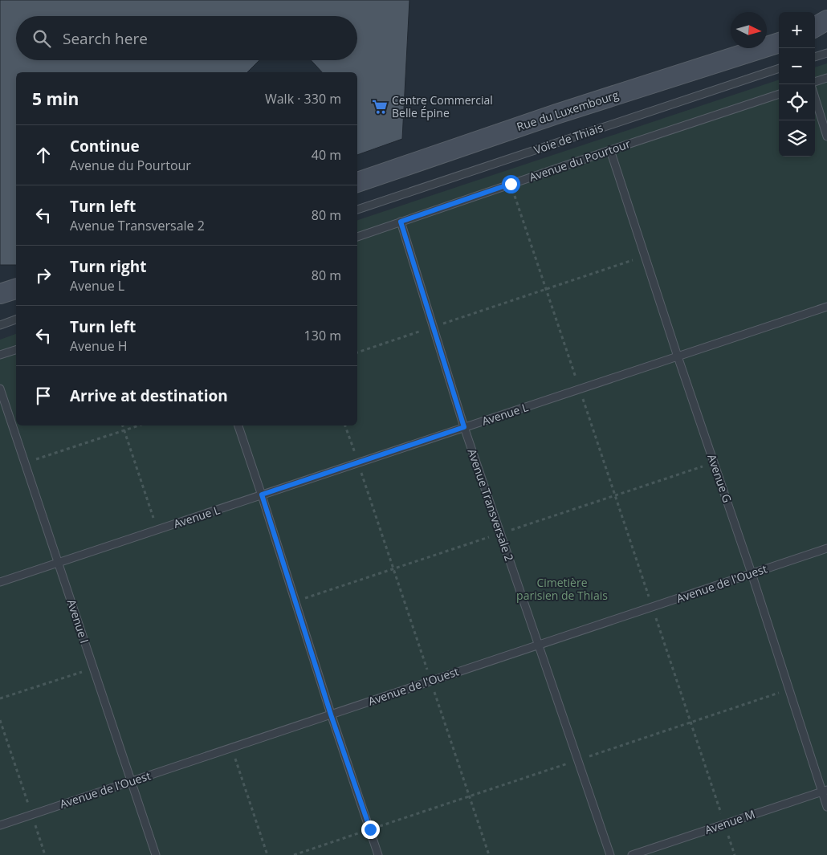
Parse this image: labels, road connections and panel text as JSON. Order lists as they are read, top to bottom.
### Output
{
  "streets": {
    "street": ["Rue du Luxembourg"],
    "lane": [
      "Voie de Thiais",
      "Avenue du Pourtour",
      "Avenue L",
      "Avenue G",
      "Avenue Transversale 2",
      "Avenue de l'Ouest",
      "Avenue I",
      "Avenue M"
    ]
  },
  "crossings": [
    ["Avenue du Pourtour", "Avenue G"],
    ["Avenue du Pourtour", "Avenue Transversale 2"],
    ["Avenue L", "Avenue G"],
    ["Avenue L", "Avenue Transversale 2"],
    ["Avenue L", "Avenue I"],
    ["Avenue G", "Avenue de l'Ouest"],
    ["Avenue G", "Avenue M"],
    ["Avenue Transversale 2", "Avenue de l'Ouest"],
    ["Avenue de l'Ouest", "Avenue I"]
  ],
  "parks": ["Cimetière parisien de Thiais"],
  "places": {
    "supermarket": ["Centre Commercial Belle Épine"]
  },
  "north": "right",
  "page": {
    "map_buttons": ["+", "−"],
    "search": "Search here",
    "heading": ["5 min", "Walk · 330 m"],
    "list": [
      ["Continue", "Avenue du Pourtour", "40 m"],
      ["Turn left", "Avenue Transversale 2", "80 m"],
      ["Turn right", "Avenue L", "80 m"],
      ["Turn left", "Avenue H", "130 m"],
      "Arrive at destination"
    ]
  }
}
